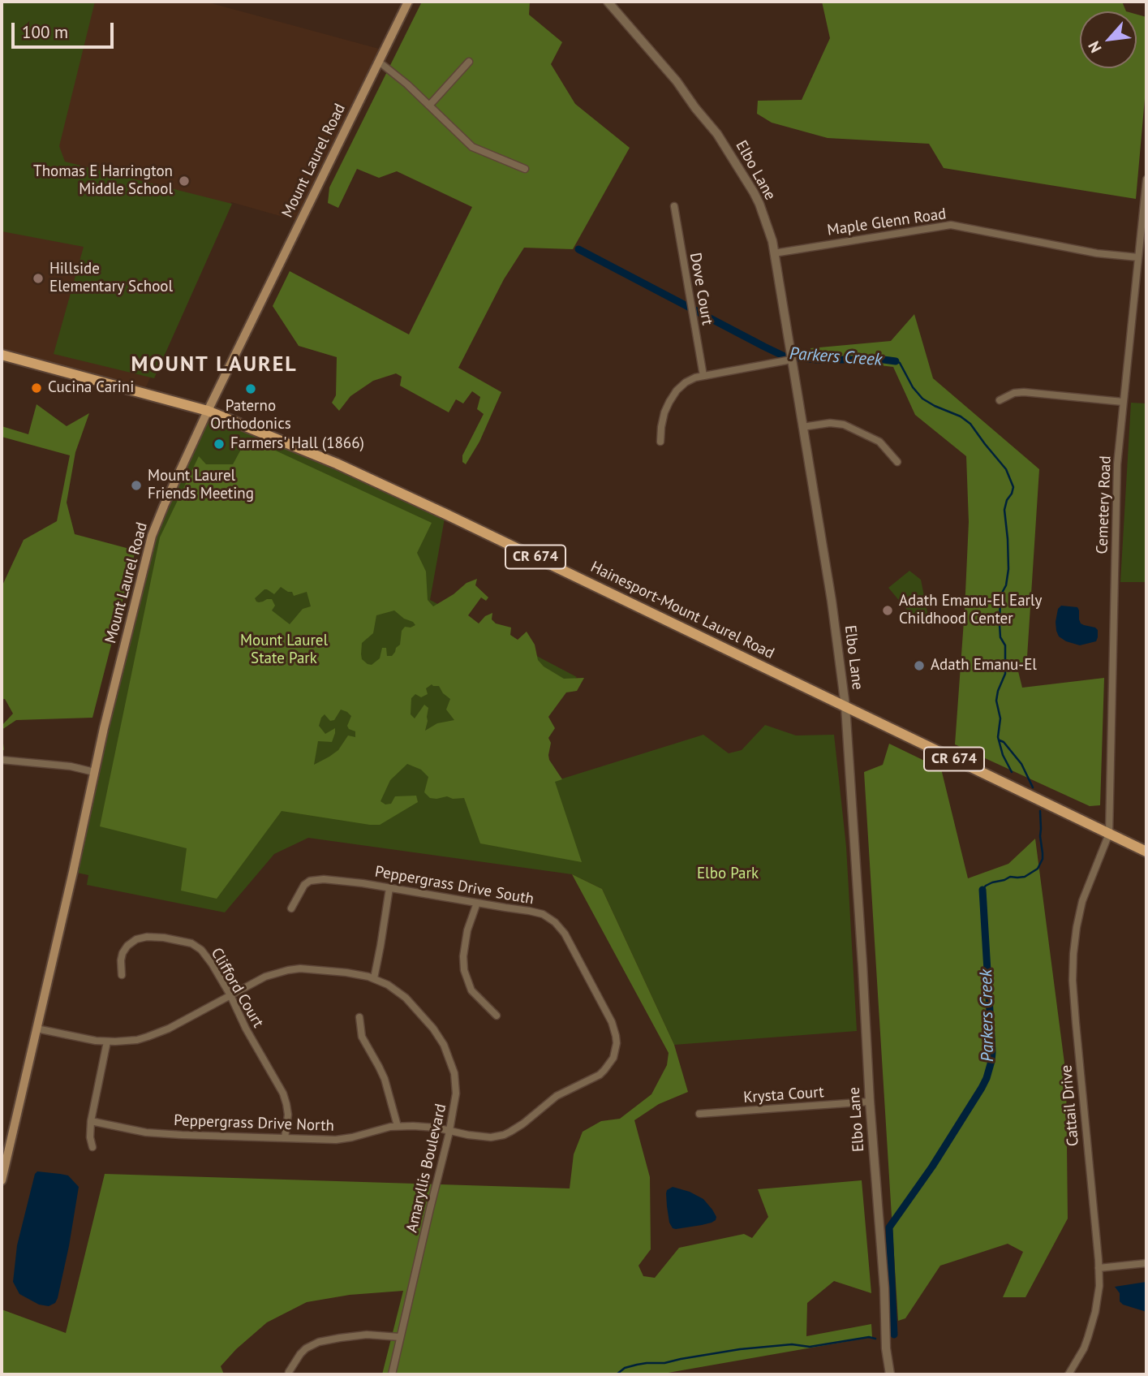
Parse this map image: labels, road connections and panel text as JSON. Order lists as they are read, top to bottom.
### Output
{
  "streets": {
    "main road": ["Mount Laurel Road", "CR 674", "Hainesport-Mount Laurel Road"],
    "street": [
      "Elbo Lane",
      "Maple Glenn Road",
      "Dove Court",
      "Cemetery Road",
      "Peppergrass Drive South",
      "Clifford Court",
      "Krysta Court",
      "Cattail Drive",
      "Peppergrass Drive North",
      "Amaryllis Boulevard"
    ]
  },
  "crossings": [
    ["Mount Laurel Road", "Hainesport-Mount Laurel Road"],
    ["Mount Laurel Road", "Amaryllis Boulevard"],
    ["Elbo Lane", "Maple Glenn Road"],
    ["Elbo Lane", "Hainesport-Mount Laurel Road"],
    ["Elbo Lane", "Krysta Court"],
    ["Maple Glenn Road", "Cemetery Road"],
    ["Cemetery Road", "Hainesport-Mount Laurel Road"],
    ["Cemetery Road", "Cattail Drive"],
    ["Hainesport-Mount Laurel Road", "Cattail Drive"],
    ["Peppergrass Drive South", "Peppergrass Drive North"],
    ["Peppergrass Drive South", "Amaryllis Boulevard"],
    ["Clifford Court", "Peppergrass Drive North"],
    ["Clifford Court", "Amaryllis Boulevard"],
    ["Peppergrass Drive North", "Amaryllis Boulevard"]
  ],
  "districts": ["MOUNT LAUREL"],
  "water": ["Parkers Creek"],
  "parks": ["Mount Laurel State Park", "Elbo Park"],
  "places": [
    "Thomas E Harrington Middle School",
    "Hillside Elementary School",
    "Cucina Carini",
    "Paterno Orthodonics",
    "Farmers' Hall (1866)",
    "Mount Laurel Friends Meeting",
    "Adath Emanu-El Early Childhood Center",
    "Adath Emanu-El"
  ],
  "scale_bar": "100 m",
  "north": "bottom left"
}
